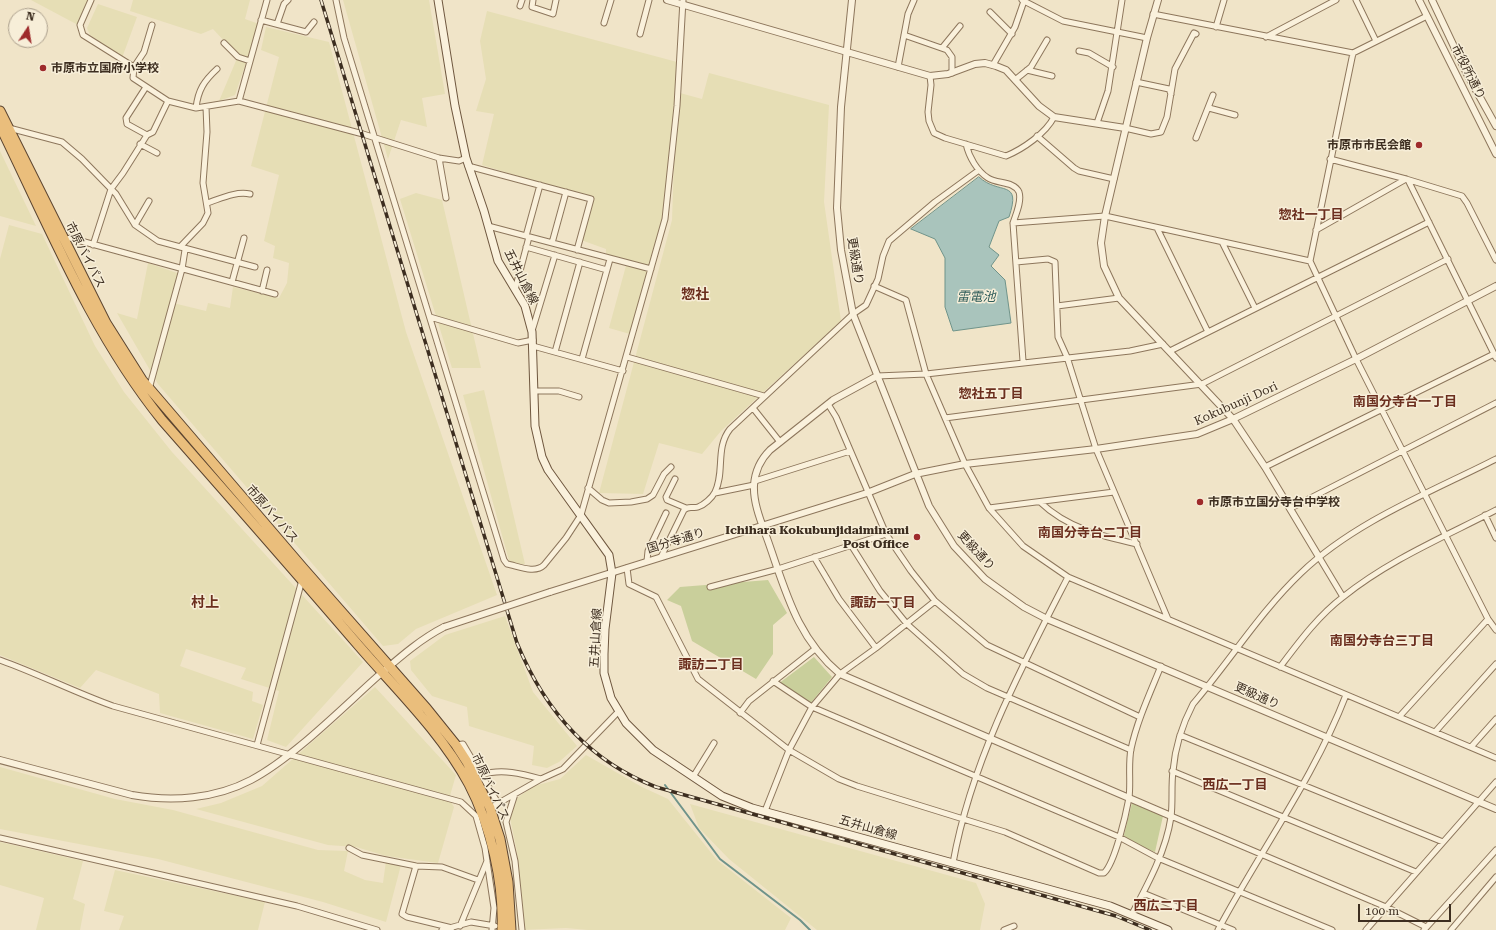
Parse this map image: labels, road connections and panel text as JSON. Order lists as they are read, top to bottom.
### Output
{
  "streets": {
    "highway": ["市原バイパス"],
    "main road": ["五井山倉線"],
    "street": [
      "市役所通り",
      "更級通り",
      "Kokubunji Dori",
      "国分寺通り"
    ]
  },
  "crossings": [
    ["市原バイパス", "国分寺通り"],
    ["更級通り", "Kokubunji Dori"],
    ["更級通り", "国分寺通り"],
    ["五井山倉線", "国分寺通り"],
    ["Kokubunji Dori", "国分寺通り"]
  ],
  "districts": [
    "惣社一丁目",
    "惣社",
    "惣社五丁目",
    "南国分寺台一丁目",
    "南国分寺台二丁目",
    "村上",
    "諏訪一丁目",
    "南国分寺台三丁目",
    "諏訪二丁目",
    "西広一丁目",
    "西広二丁目"
  ],
  "water": ["雷電池"],
  "places": [
    "市原市立国府小学校",
    "市原市市民会館",
    "市原市立国分寺台中学校",
    "Ichihara Kokubunjidaiminami Post Office"
  ],
  "scale_bar": "100 m",
  "north": "top"
}
